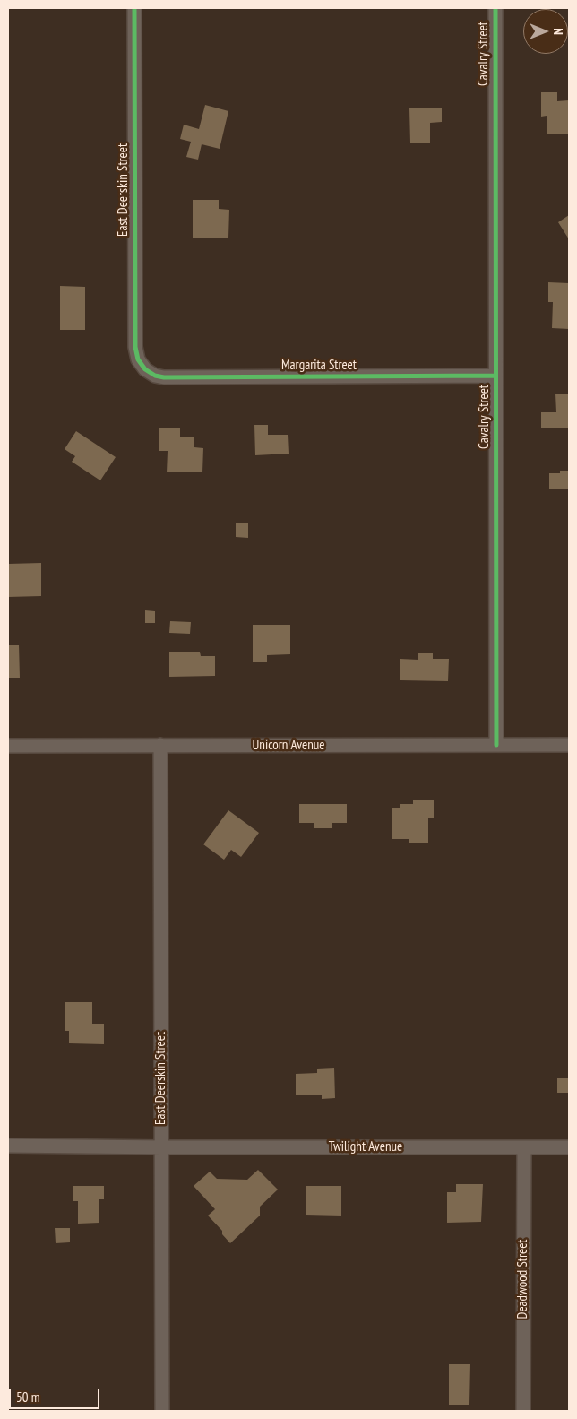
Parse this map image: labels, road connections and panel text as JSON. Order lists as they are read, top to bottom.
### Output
{
  "streets": {
    "street": [
      "Cavalry Street",
      "East Deerskin Street",
      "Margarita Street",
      "Unicorn Avenue",
      "Twilight Avenue",
      "Deadwood Street"
    ]
  },
  "crossings": [
    ["Cavalry Street", "Margarita Street"],
    ["Cavalry Street", "Unicorn Avenue"],
    ["East Deerskin Street", "Margarita Street"],
    ["East Deerskin Street", "Unicorn Avenue"],
    ["East Deerskin Street", "Twilight Avenue"],
    ["Twilight Avenue", "Deadwood Street"]
  ],
  "scale_bar": "50 m",
  "north": "right"
}
